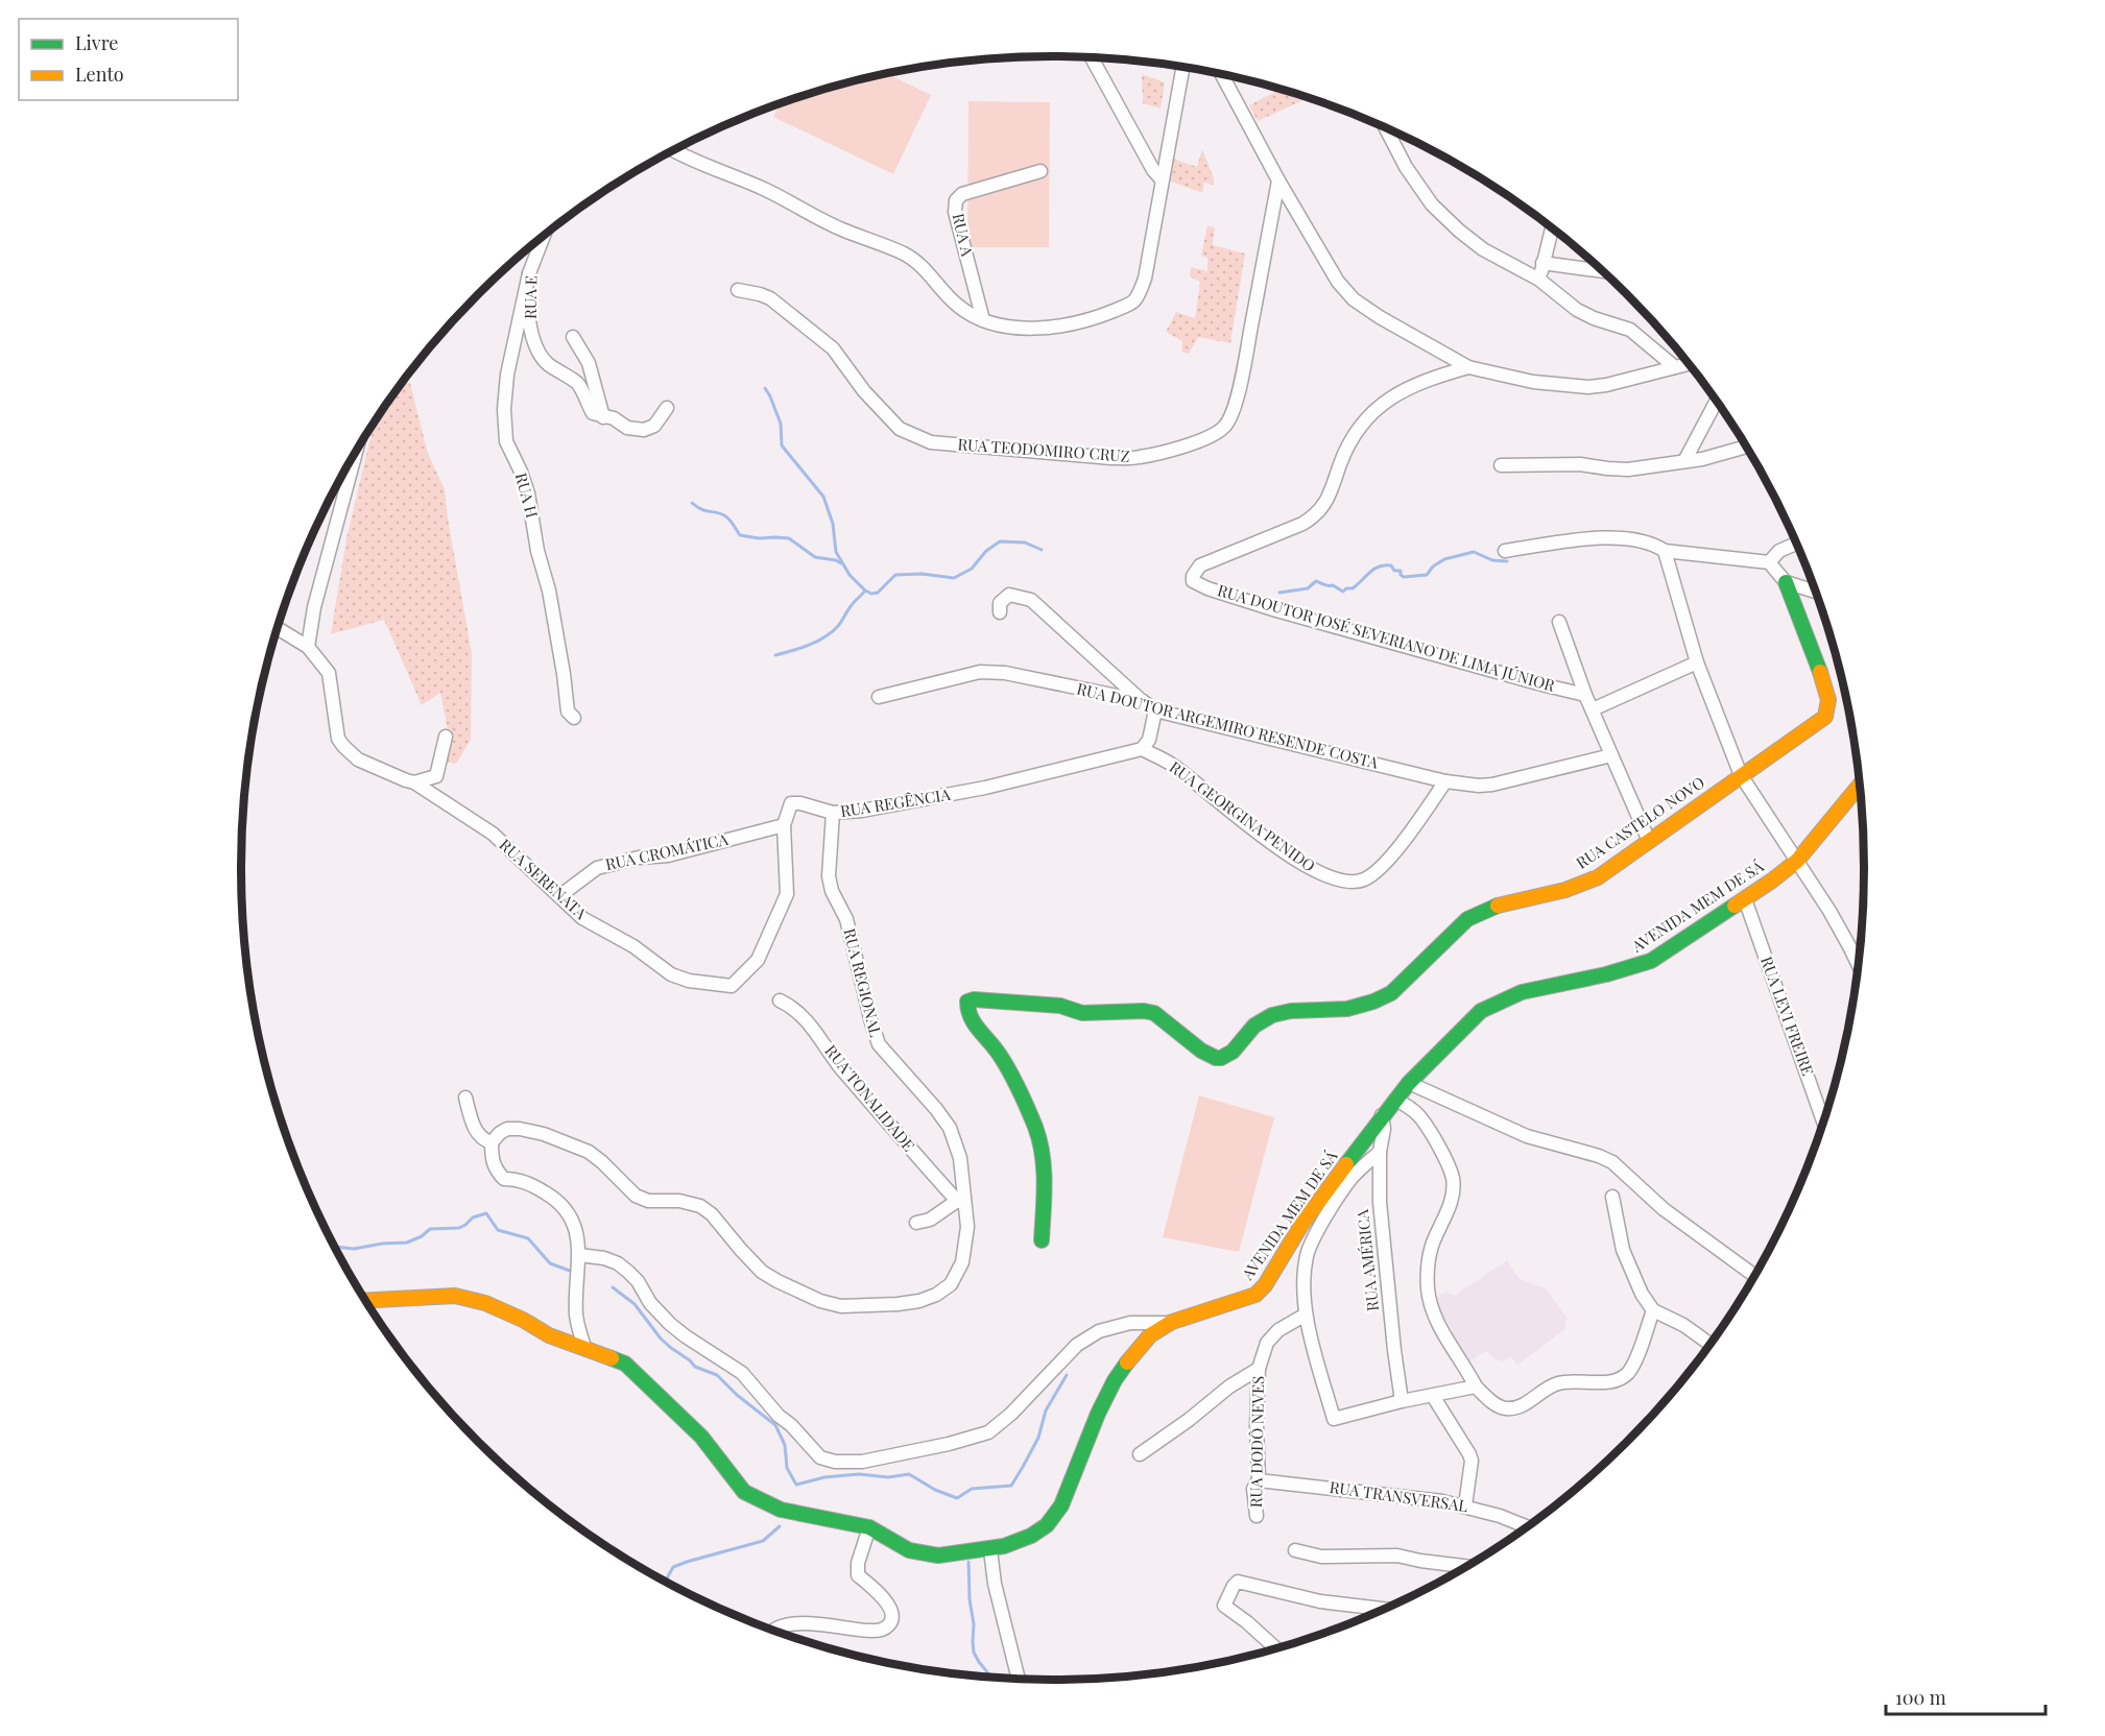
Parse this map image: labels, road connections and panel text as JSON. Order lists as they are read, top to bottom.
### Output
{
  "streets": {
    "street": [
      "RUA A",
      "RUA E",
      "RUA TEODOMIRO CRUZ",
      "RUA H",
      "RUA DOUTOR JOSÉ SEVERIANO DE LIMA JÚNIOR",
      "RUA DOUTOR ARGEMIRO RESENDE COSTA",
      "RUA REGÊNCIA",
      "RUA GEORGINA PENIDO",
      "RUA CASTELO NOVO",
      "RUA CROMÁTICA",
      "RUA SERENATA",
      "AVENIDA MEM DE SÁ",
      "RUA REGIONAL",
      "RUA LEVI FREIRE",
      "RUA TONALIDADE",
      "RUA AMÉRICA",
      "RUA DODÔ NEVES",
      "RUA TRANSVERSAL"
    ]
  },
  "crossings": [
    ["RUA E", "RUA H"],
    ["RUA DOUTOR ARGEMIRO RESENDE COSTA", "RUA GEORGINA PENIDO"],
    ["RUA REGÊNCIA", "RUA GEORGINA PENIDO"],
    ["RUA REGÊNCIA", "RUA CROMÁTICA"],
    ["RUA REGÊNCIA", "RUA SERENATA"],
    ["RUA REGÊNCIA", "RUA REGIONAL"],
    ["RUA CROMÁTICA", "RUA SERENATA"],
    ["AVENIDA MEM DE SÁ", "RUA LEVI FREIRE"],
    ["AVENIDA MEM DE SÁ", "RUA AMÉRICA"],
    ["RUA REGIONAL", "RUA TONALIDADE"],
    ["RUA DODÔ NEVES", "RUA TRANSVERSAL"]
  ],
  "legend": ["Livre", "Lento"],
  "scale_bar": "100 m"
}
